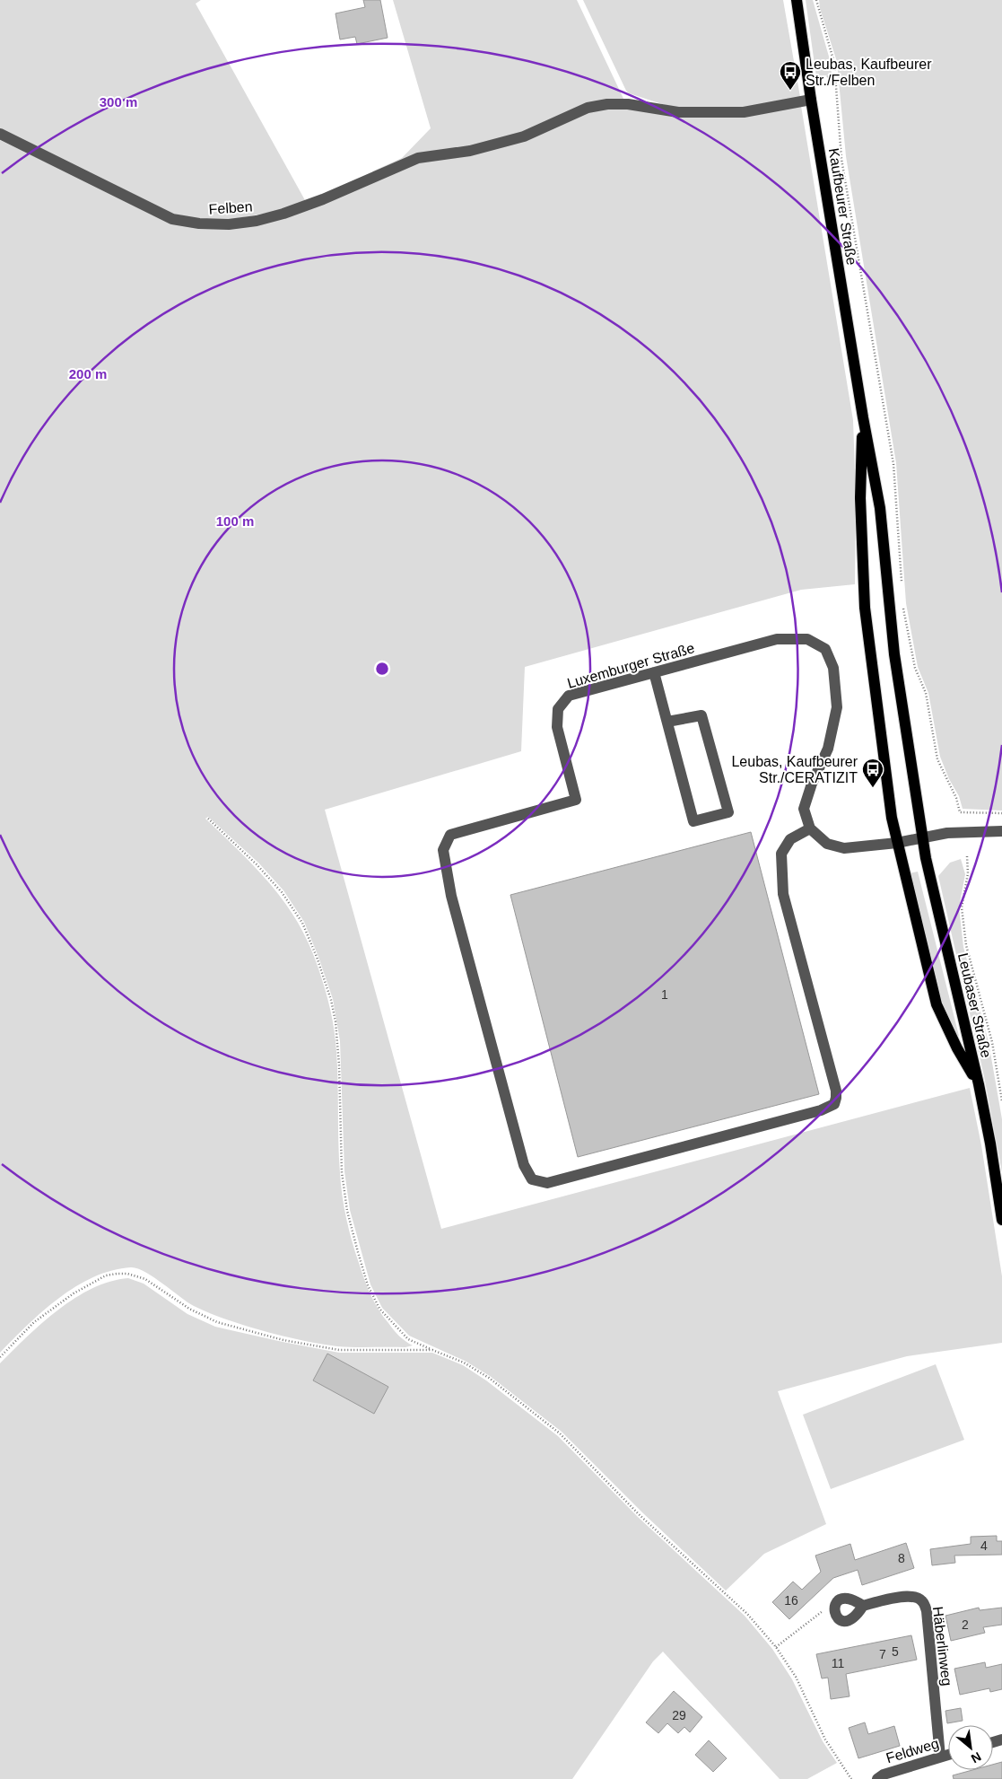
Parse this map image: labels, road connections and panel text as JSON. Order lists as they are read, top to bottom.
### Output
{
  "streets": {
    "main road": ["Kaufbeurer Straße", "Leubaser Straße"],
    "street": [
      "Felben",
      "Luxemburger Straße",
      "Häberlinweg",
      "Feldweg"
    ]
  },
  "crossings": [
    ["Kaufbeurer Straße", "Felben"],
    ["Kaufbeurer Straße", "Leubaser Straße"],
    ["Häberlinweg", "Feldweg"]
  ],
  "places": {
    "bus stop": ["Leubas, Kaufbeurer Str./Felben", "Leubas, Kaufbeurer Str./CERATIZIT"]
  },
  "house_numbers": [
    "1",
    "4",
    "8",
    "16",
    "2",
    "5",
    "7",
    "11",
    "29"
  ],
  "north": "bottom right",
  "rings": ["300 m", "200 m", "100 m"]
}
